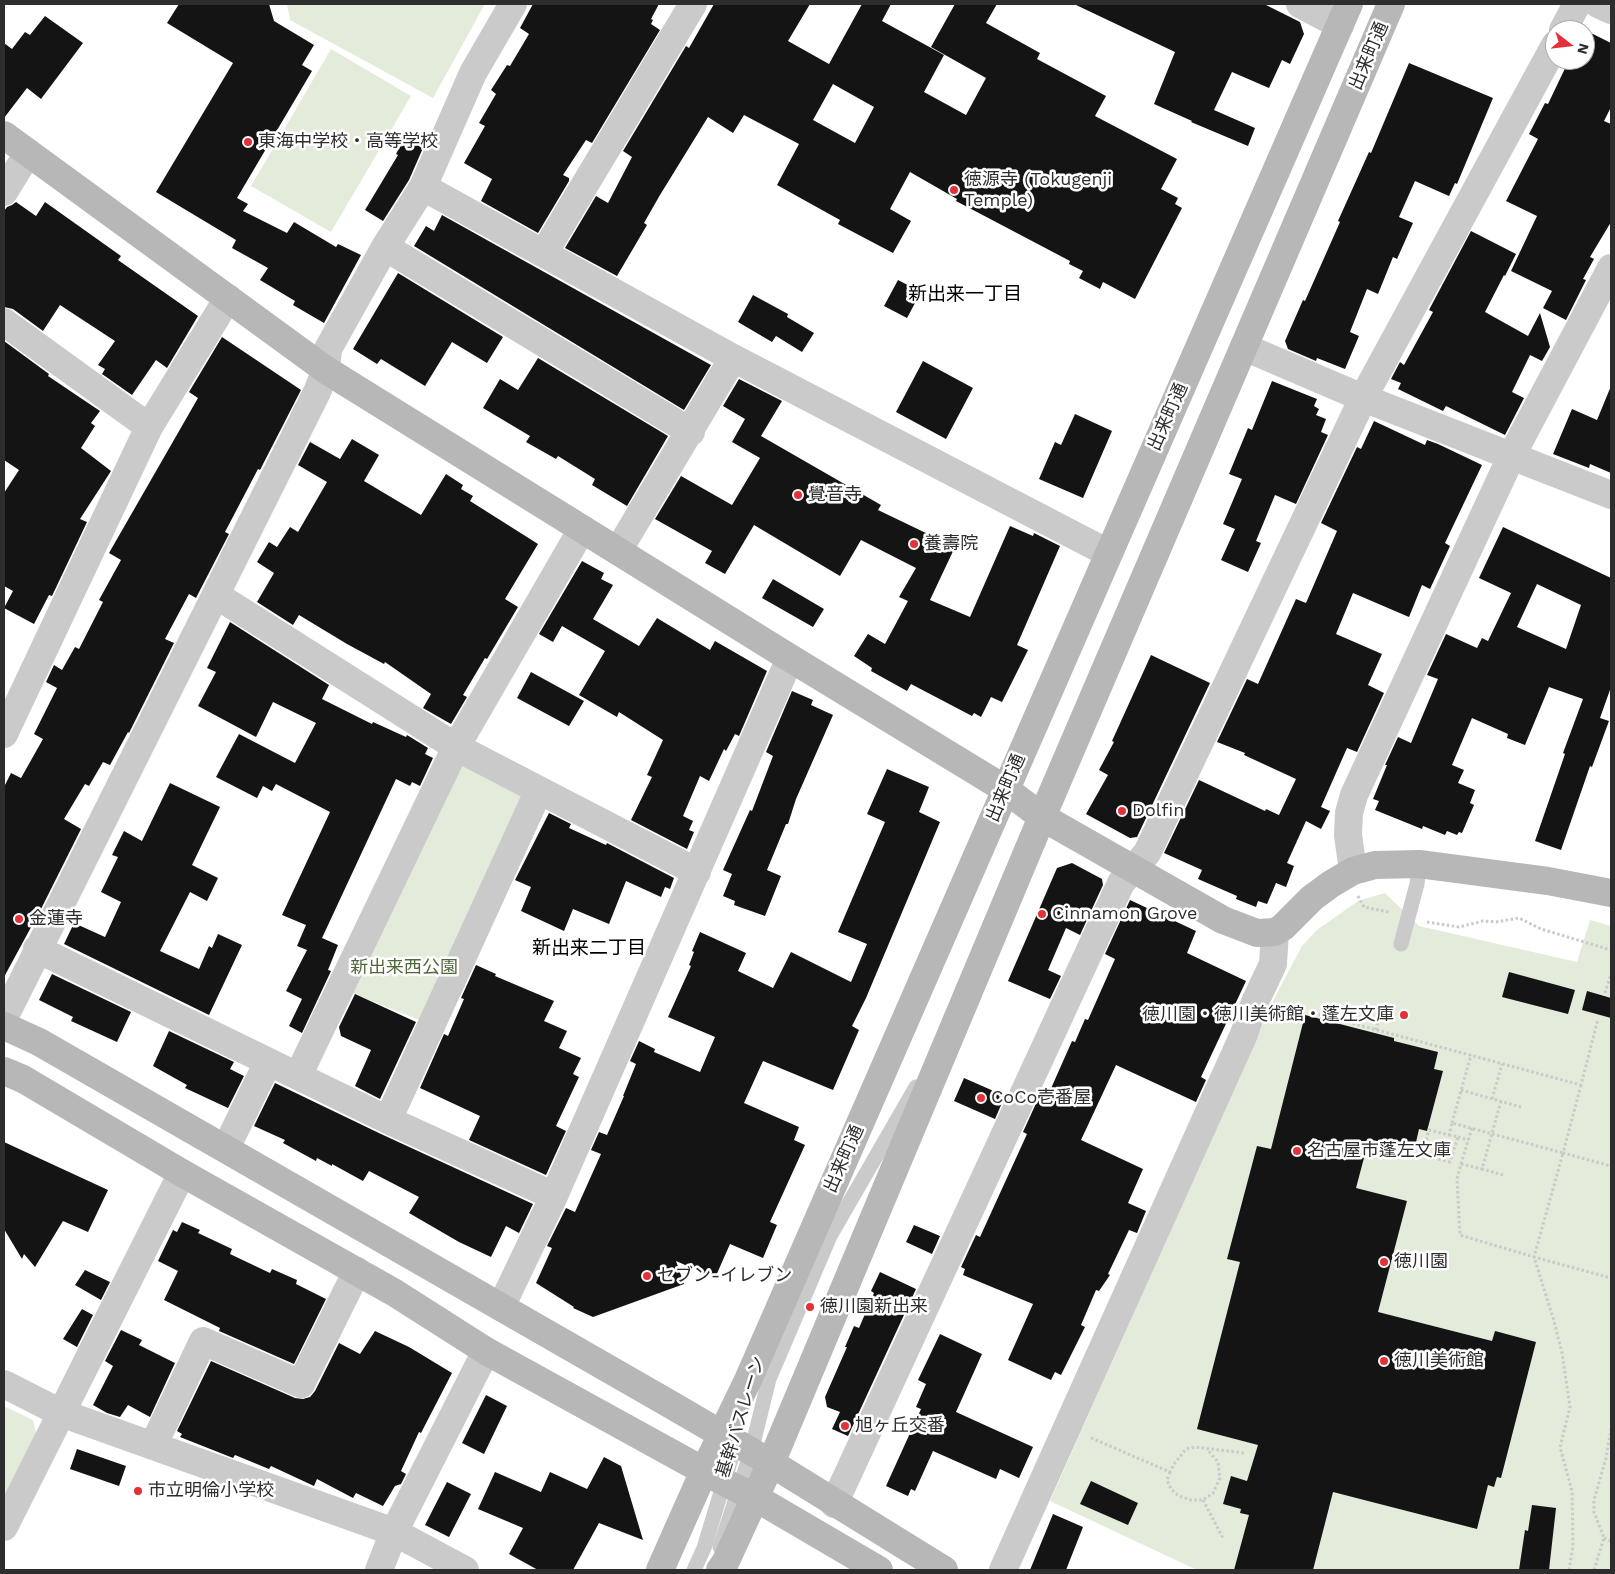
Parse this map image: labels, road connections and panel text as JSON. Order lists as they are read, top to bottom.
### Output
{
  "streets": {
    "street": ["出来町通"],
    "lane": ["基幹バスレーン"]
  },
  "crossings": [
    ["出来町通", "基幹バスレーン"]
  ],
  "districts": ["新出来一丁目", "新出来二丁目"],
  "parks": ["新出来西公園"],
  "places": [
    "東海中学校・高等学校",
    "徳源寺 (Tokugenji Temple)",
    "覺音寺",
    "養壽院",
    "Dolfin",
    "Cinnamon Grove",
    "金蓮寺",
    "徳川園・徳川美術館・蓬左文庫",
    "CoCo壱番屋",
    "名古屋市蓬左文庫",
    "徳川園",
    "セブン-イレブン",
    "徳川園新出来",
    "徳川美術館",
    "旭ヶ丘交番",
    "市立明倫小学校"
  ],
  "north": "right"
}
